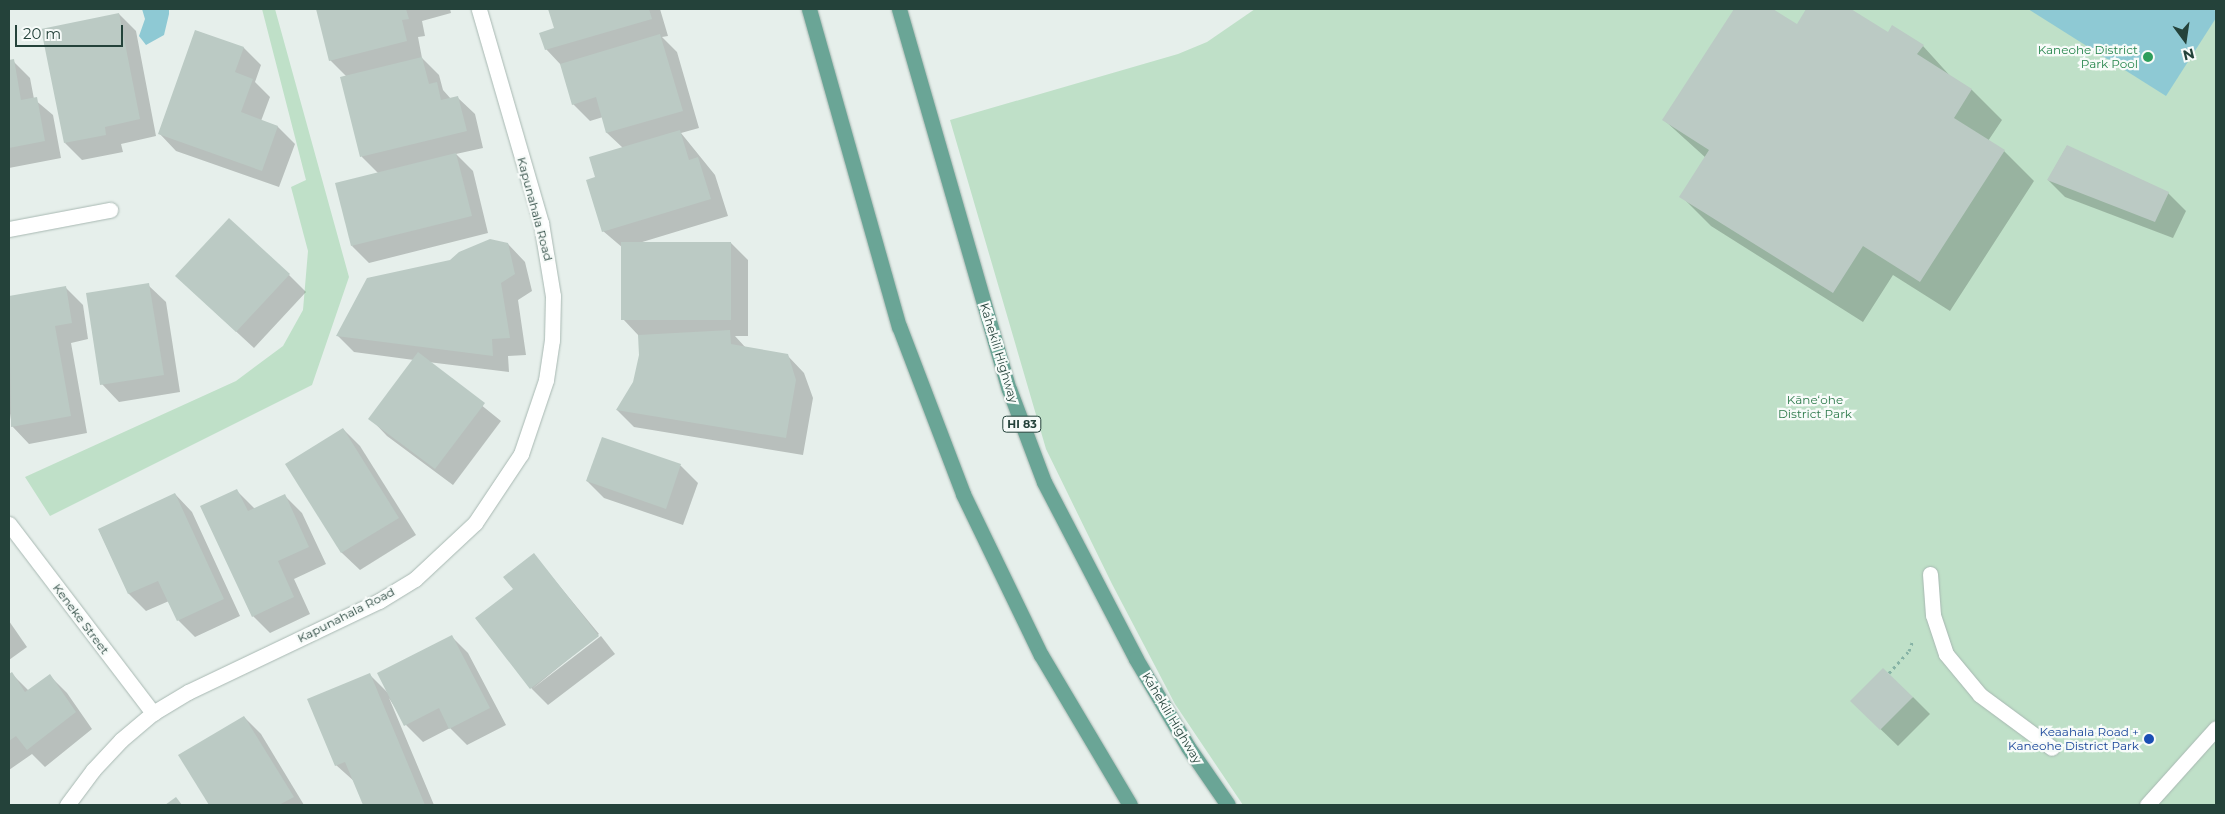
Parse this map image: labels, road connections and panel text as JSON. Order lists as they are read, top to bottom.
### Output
{
  "streets": {
    "main road": ["Kahekili Highway", "HI 83"],
    "street": ["Kapunahala Road", "Keneke Street"]
  },
  "crossings": [
    ["Kapunahala Road", "Keneke Street"]
  ],
  "parks": ["Kāneʻohe District Park"],
  "places": ["Kaneohe District Park Pool", "Keaahala Road + Kaneohe District Park"],
  "scale_bar": "20 m",
  "north": "bottom"
}
